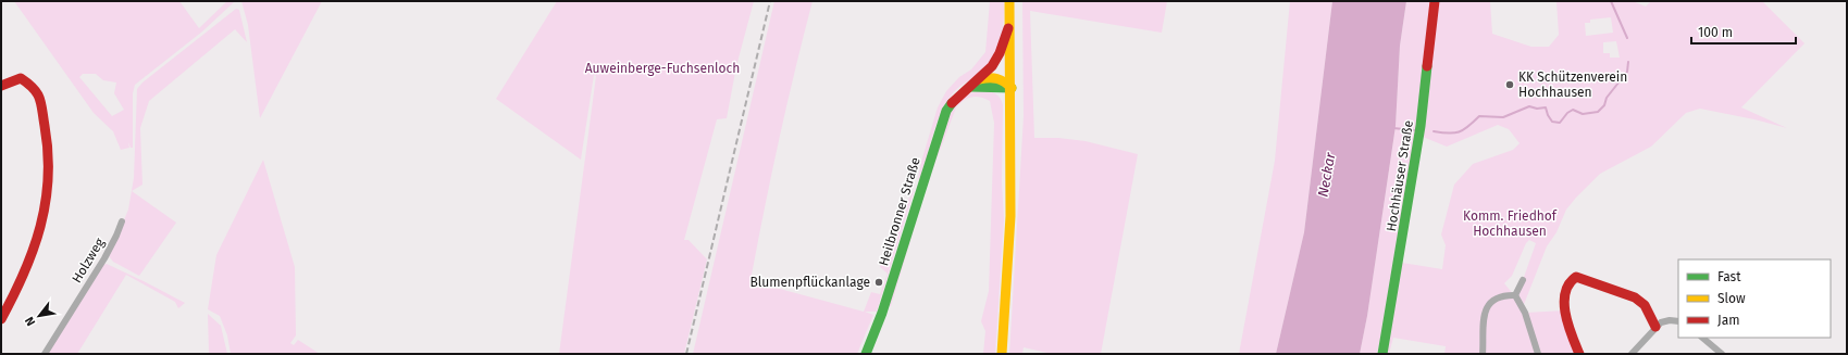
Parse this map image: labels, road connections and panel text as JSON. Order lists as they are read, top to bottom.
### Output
{
  "streets": {
    "street": ["Hochhäuser Straße", "Heilbronner Straße", "Holzweg"]
  },
  "water": ["Neckar"],
  "parks": ["Auweinberge-Fuchsenloch", "Komm. Friedhof Hochhausen"],
  "places": ["KK Schützenverein Hochhausen", "Blumenpflückanlage"],
  "legend": ["Fast", "Slow", "Jam"],
  "scale_bar": "100 m",
  "north": "bottom left"
}
